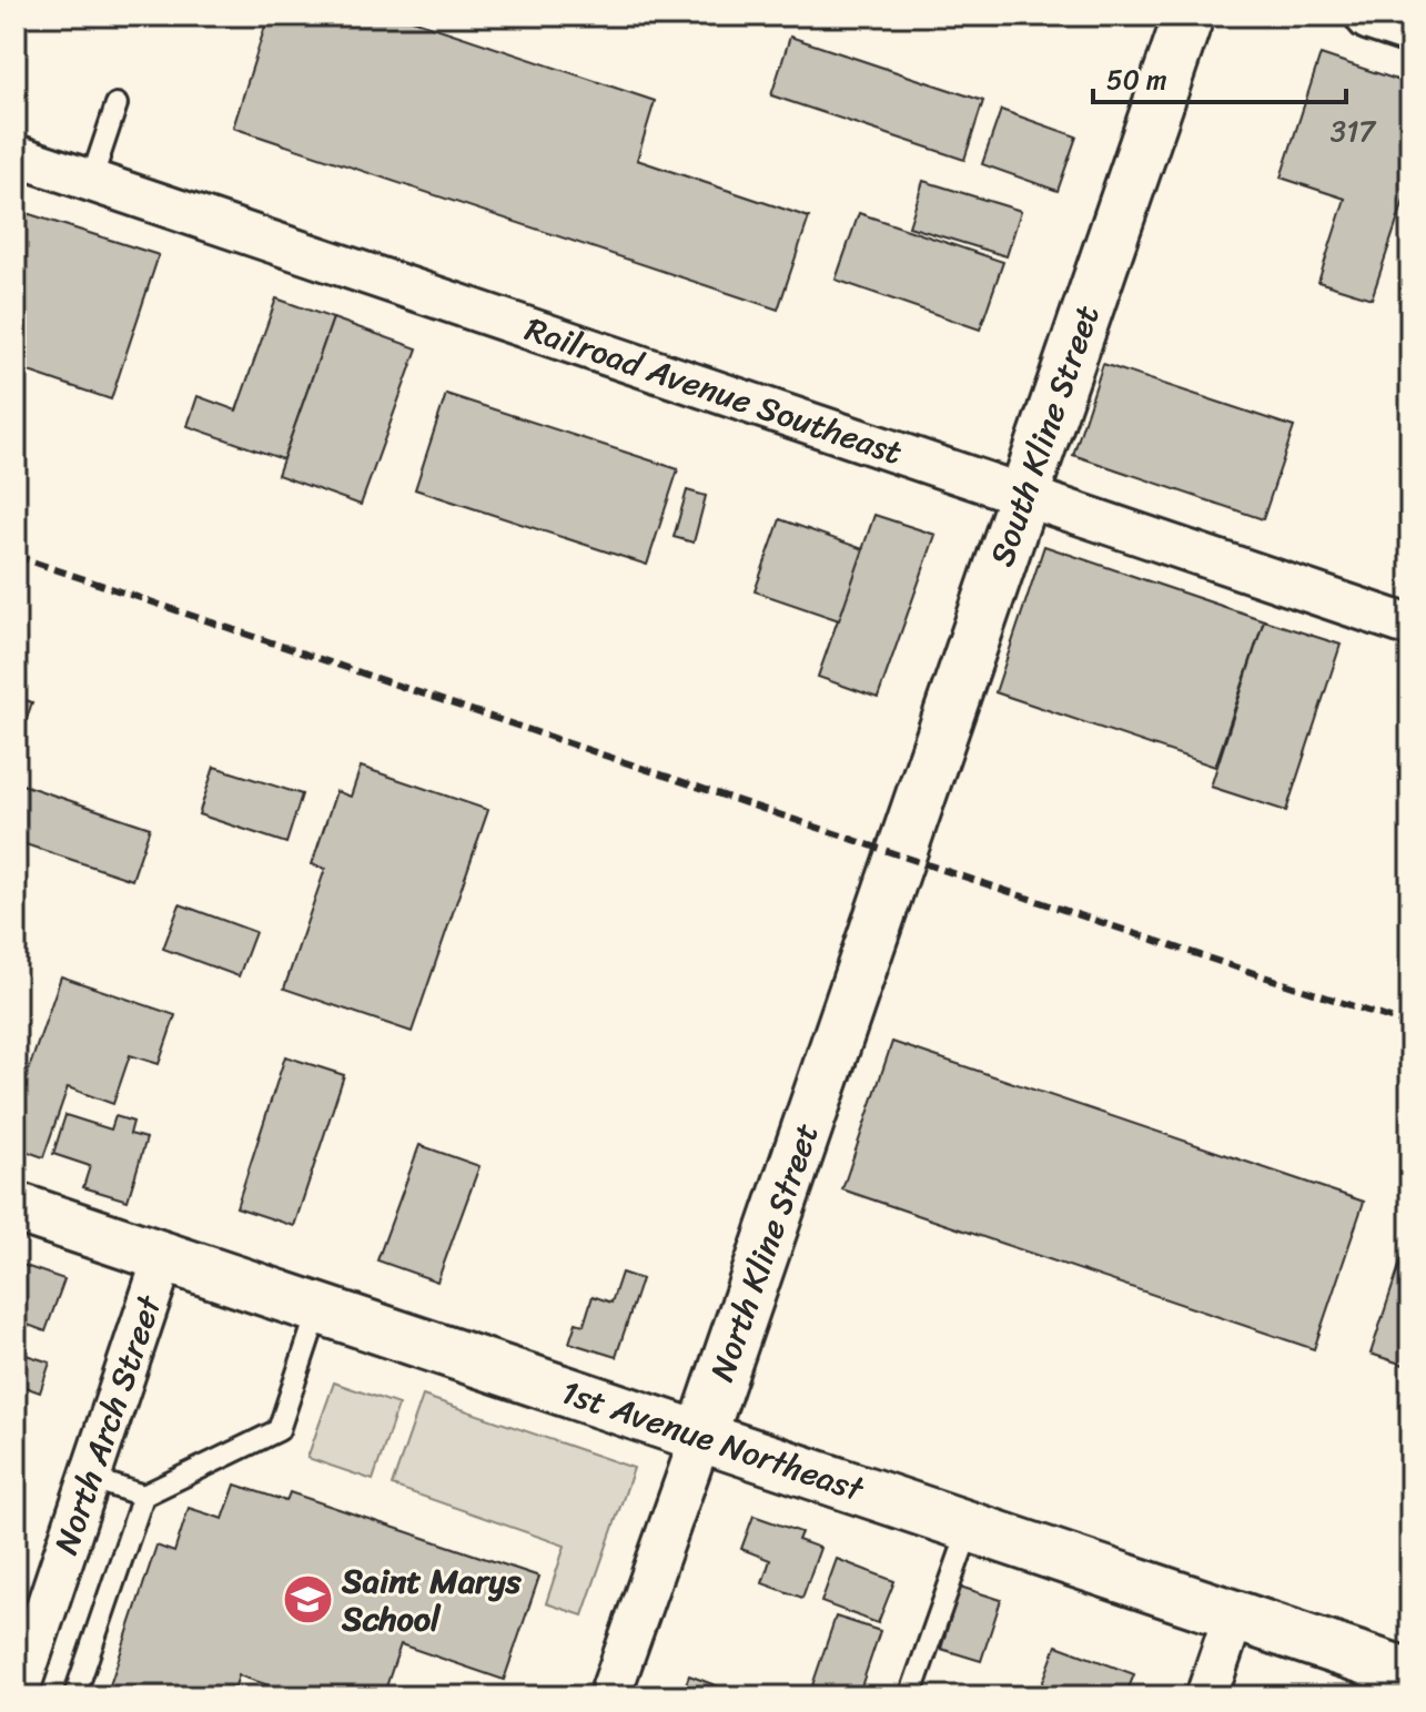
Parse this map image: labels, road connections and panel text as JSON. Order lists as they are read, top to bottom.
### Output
{
  "streets": {
    "street": [
      "Railroad Avenue Southeast",
      "South Kline Street",
      "North Kline Street",
      "North Arch Street",
      "1st Avenue Northeast"
    ]
  },
  "crossings": [
    ["Railroad Avenue Southeast", "South Kline Street"],
    ["South Kline Street", "North Kline Street"],
    ["North Kline Street", "1st Avenue Northeast"],
    ["North Arch Street", "1st Avenue Northeast"]
  ],
  "places": {
    "school or university": ["Saint Marys School"]
  },
  "house_numbers": ["317"],
  "scale_bar": "50 m"
}
